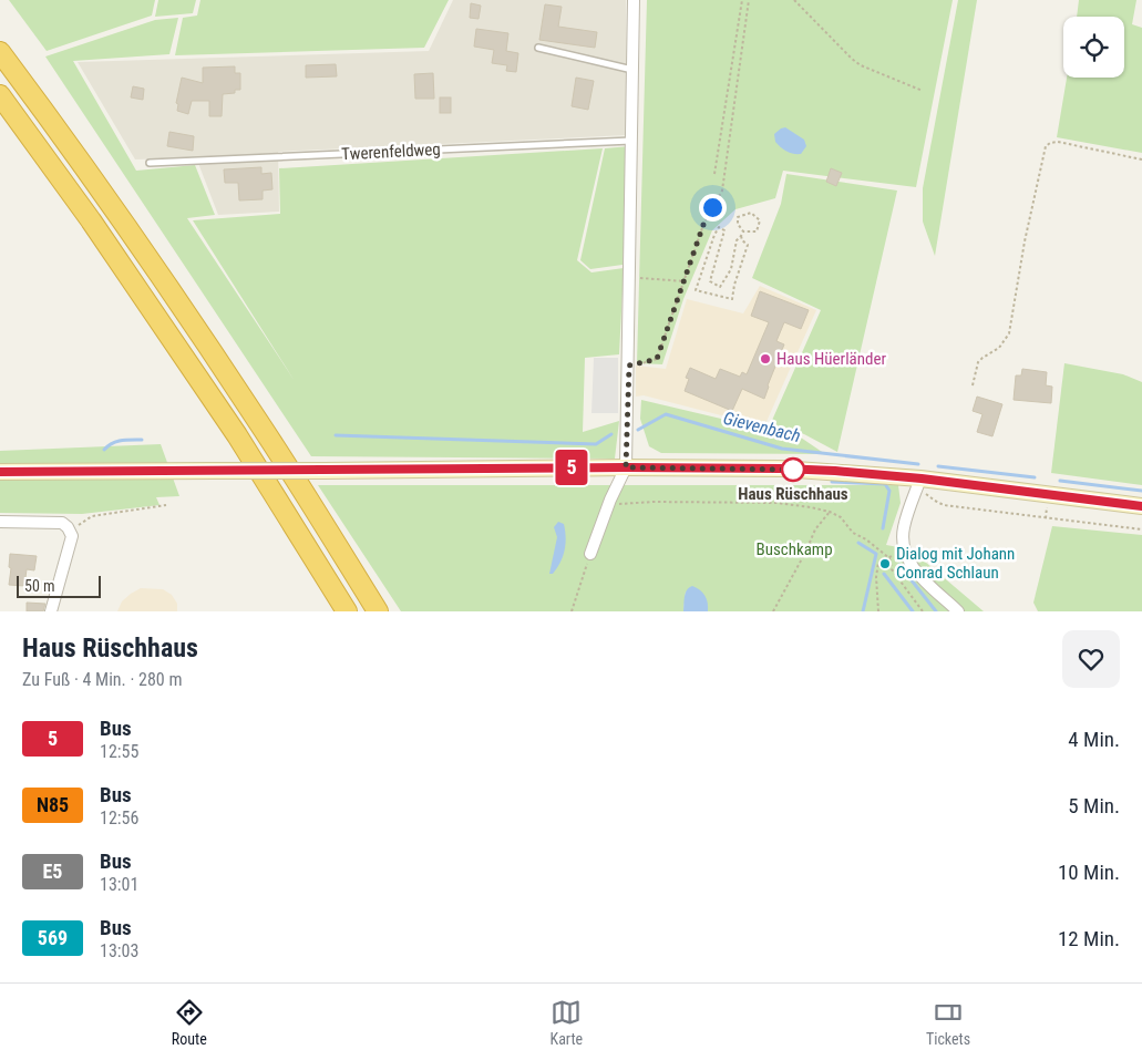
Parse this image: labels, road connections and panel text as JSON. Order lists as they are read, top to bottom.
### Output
{
  "streets": {
    "lane": ["Twerenfeldweg"]
  },
  "water": ["Gievenbach"],
  "parks": ["Buschkamp"],
  "places": ["Haus Hüerländer", "Haus Rüschhaus", "Dialog mit Johann Conrad Schlaun"],
  "lines": ["bus line 5"],
  "scale_bar": "50 m",
  "page": {
    "on_map": "5",
    "scale": "50 m",
    "heading": ["Haus Rüschhaus", "Zu Fuß · 4 Min. · 280 m"],
    "list": [
      {
        "mark": "5",
        "name": "Bus",
        "note": "12:55",
        "value": "4 Min."
      },
      {
        "mark": "N85",
        "name": "Bus",
        "note": "12:56",
        "value": "5 Min."
      },
      {
        "mark": "E5",
        "name": "Bus",
        "note": "13:01",
        "value": "10 Min."
      },
      {
        "mark": "569",
        "name": "Bus",
        "note": "13:03",
        "value": "12 Min."
      }
    ],
    "tabs": ["Route", "Karte", "Tickets"]
  }
}
